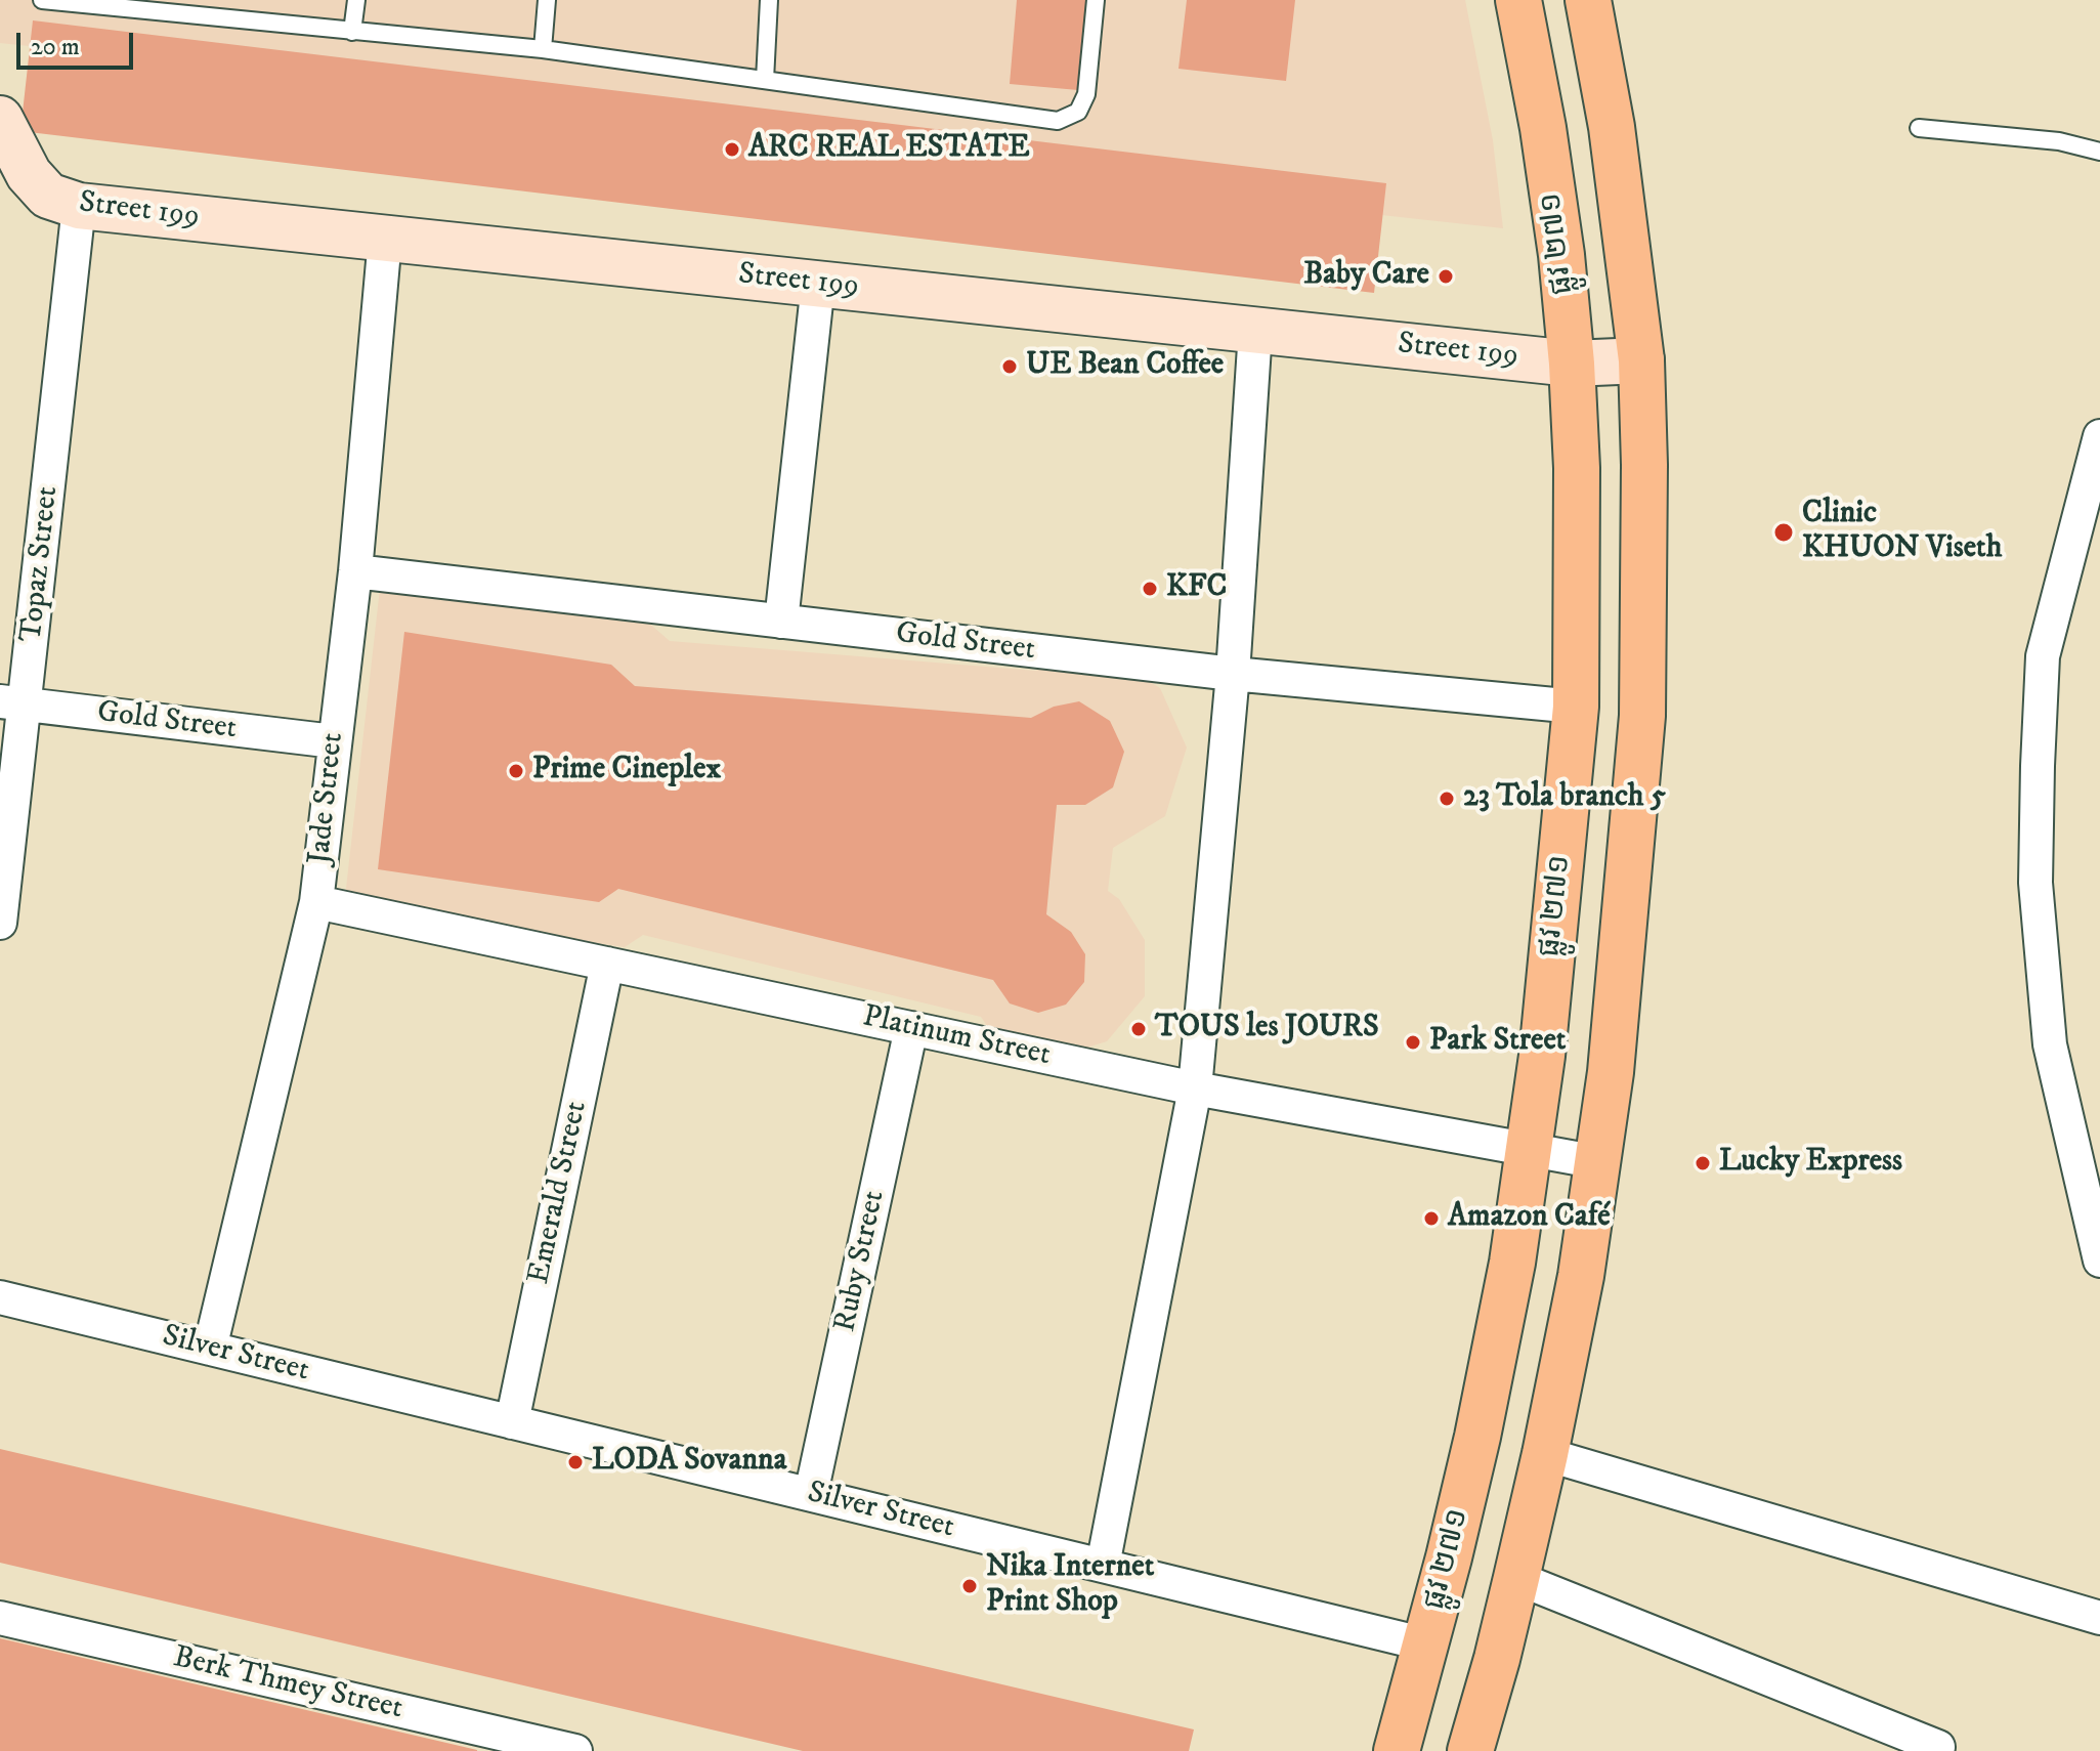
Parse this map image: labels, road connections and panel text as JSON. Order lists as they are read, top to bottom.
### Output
{
  "streets": {
    "main road": ["ផ្លូវ ២៧១"],
    "street": [
      "Street 199",
      "Topaz Street",
      "Gold Street",
      "Jade Street",
      "Platinum Street",
      "Emerald Street",
      "Ruby Street",
      "Silver Street",
      "Berk Thmey Street"
    ]
  },
  "crossings": [
    ["Street 199", "ផ្លូវ ២៧១"],
    ["Street 199", "Topaz Street"],
    ["Street 199", "Jade Street"],
    ["ផ្លូវ ២៧១", "Gold Street"],
    ["ផ្លូវ ២៧១", "Platinum Street"],
    ["ផ្លូវ ២៧១", "Silver Street"],
    ["Topaz Street", "Gold Street"],
    ["Gold Street", "Jade Street"],
    ["Jade Street", "Platinum Street"],
    ["Jade Street", "Silver Street"],
    ["Platinum Street", "Emerald Street"],
    ["Platinum Street", "Ruby Street"],
    ["Emerald Street", "Silver Street"],
    ["Ruby Street", "Silver Street"]
  ],
  "places": [
    "ARC REAL ESTATE",
    "Baby Care",
    "UE Bean Coffee",
    "Clinic KHUON Viseth",
    "KFC",
    "Prime Cineplex",
    "23 Tola branch 5",
    "TOUS les JOURS",
    "Park Street",
    "Lucky Express",
    "Amazon Café",
    "LODA Sovanna",
    "Nika Internet Print Shop"
  ],
  "scale_bar": "20 m"
}
